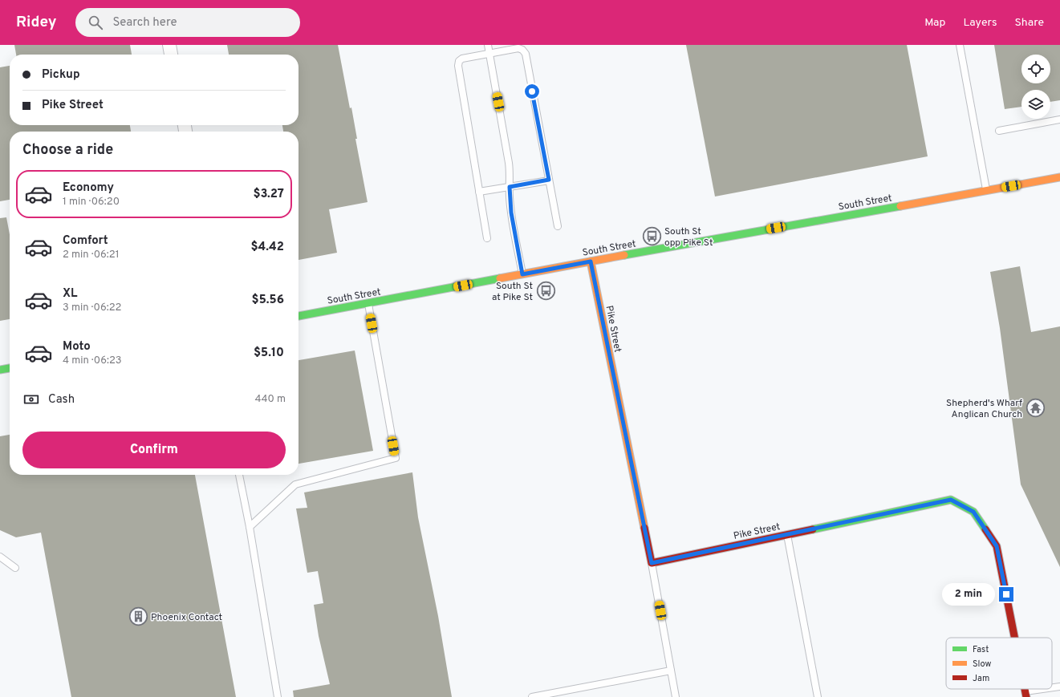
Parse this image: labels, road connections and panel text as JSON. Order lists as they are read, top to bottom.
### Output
{
  "streets": {
    "street": ["South Street", "Pike Street"]
  },
  "crossings": [
    ["South Street", "Pike Street"]
  ],
  "places": {
    "bus stop": ["South St opp Pike St", "South St at Pike St"],
    "temple": ["Shepherd's Wharf Anglican Church"],
    "building": ["Phoenix Contact"]
  },
  "legend": ["Fast", "Slow", "Jam"],
  "page": {
    "header": "Ridey",
    "search": "Search here",
    "nav": ["Map", "Layers", "Share"],
    "banner": ["Pickup", "Pike Street"],
    "heading": "Choose a ride",
    "list": [
      {
        "name": "Economy",
        "note": "1 min · 06:20",
        "value": "$3.27"
      },
      {
        "name": "Comfort",
        "note": "2 min · 06:21",
        "value": "$4.42"
      },
      {
        "name": "XL",
        "note": "3 min · 06:22",
        "value": "$5.56"
      },
      {
        "name": "Moto",
        "note": "4 min · 06:23",
        "value": "$5.10"
      }
    ],
    "pay": ["Cash", "440 m"],
    "buttons": "Confirm",
    "bubble": "2 min"
  }
}
